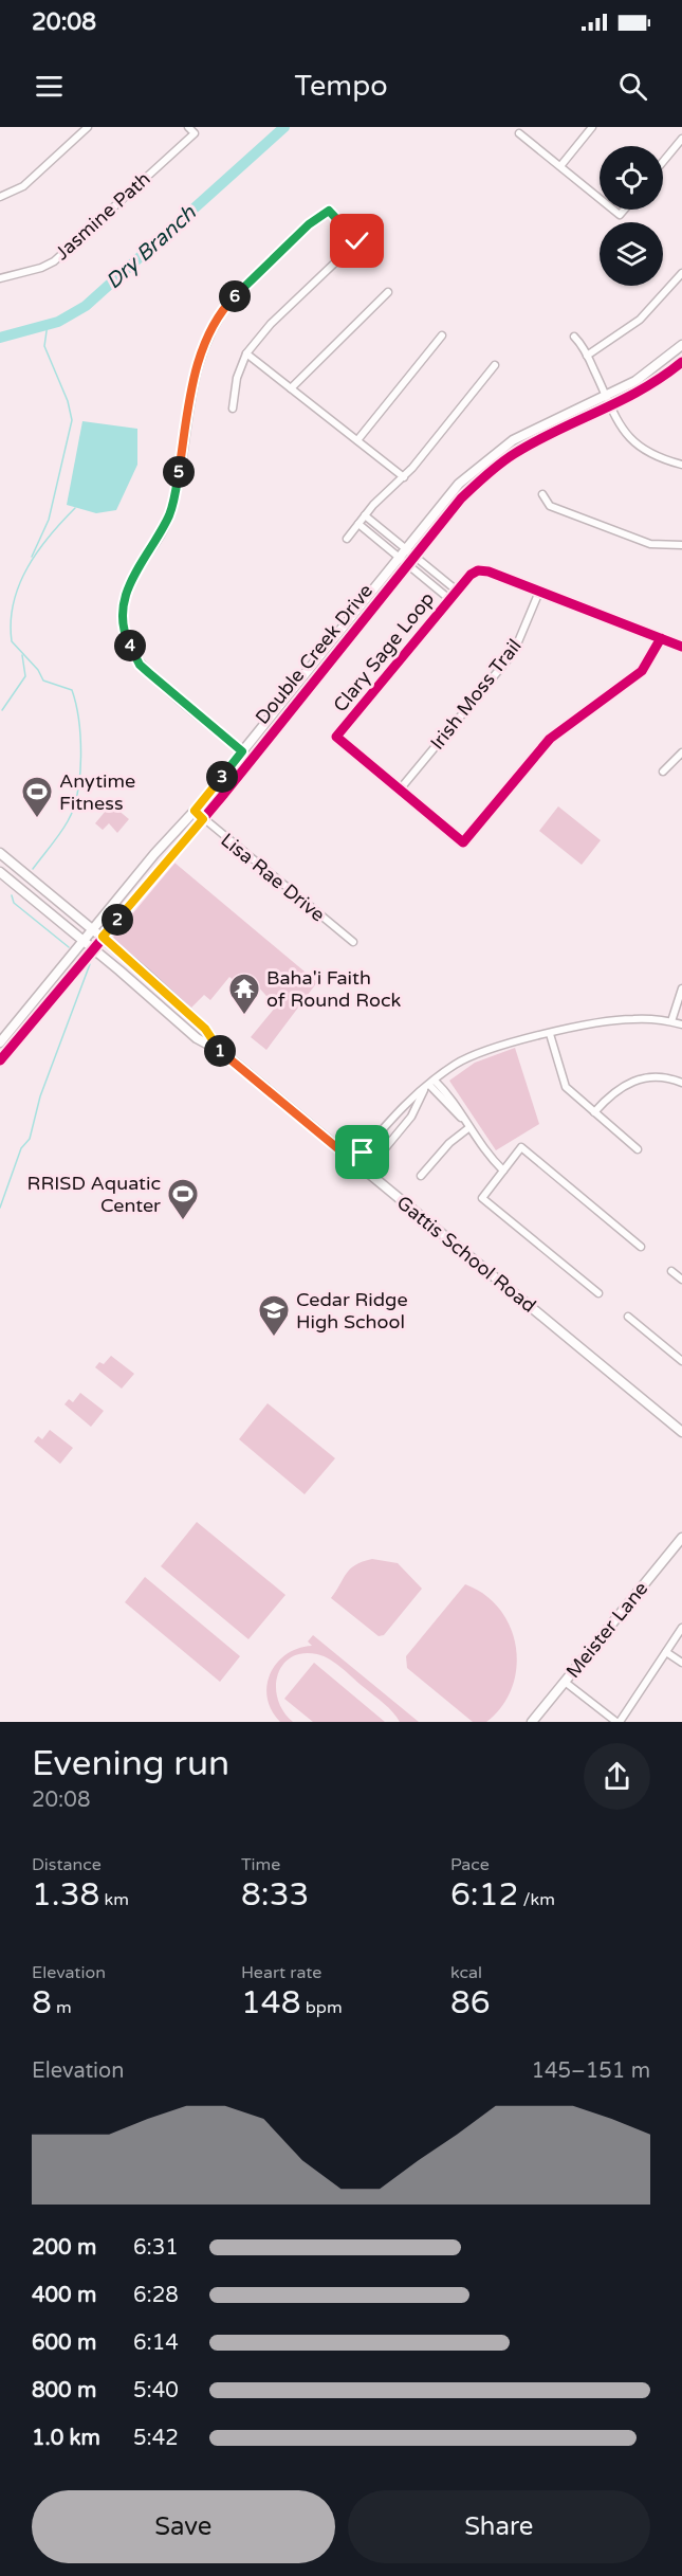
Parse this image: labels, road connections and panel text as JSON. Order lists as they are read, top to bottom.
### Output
{
  "streets": {
    "street": [
      "Jasmine Path",
      "Clary Sage Loop",
      "Double Creek Drive",
      "Irish Moss Trail",
      "Lisa Rae Drive",
      "Gattis School Road",
      "Meister Lane"
    ]
  },
  "crossings": [
    ["Clary Sage Loop", "Irish Moss Trail"],
    ["Double Creek Drive", "Lisa Rae Drive"],
    ["Double Creek Drive", "Gattis School Road"]
  ],
  "water": ["Dry Branch"],
  "places": {
    "sports": ["Anytime Fitness", "RRISD Aquatic Center"],
    "temple": ["Baha'i Faith of Round Rock"],
    "school or university": ["Cedar Ridge High School"]
  },
  "page": {
    "status": "20:08",
    "header": "Tempo",
    "pins": [
      "6",
      "5",
      "4",
      "3",
      "2",
      "1"
    ],
    "heading": ["Evening run", "20:08"],
    "stats": [
      ["Distance", "1.38 km"],
      ["Time", "8:33"],
      ["Pace", "6:12 /km"],
      ["Elevation", "8 m"],
      ["Heart rate", "148 bpm"],
      ["kcal", "86"]
    ],
    "chart": ["Elevation", "145–151 m"],
    "list": [
      {
        "name": "200 m",
        "note": "6:31"
      },
      {
        "name": "400 m",
        "note": "6:28"
      },
      {
        "name": "600 m",
        "note": "6:14"
      },
      {
        "name": "800 m",
        "note": "5:40"
      },
      {
        "name": "1.0 km",
        "note": "5:42"
      }
    ],
    "buttons": ["Save", "Share"]
  }
}
